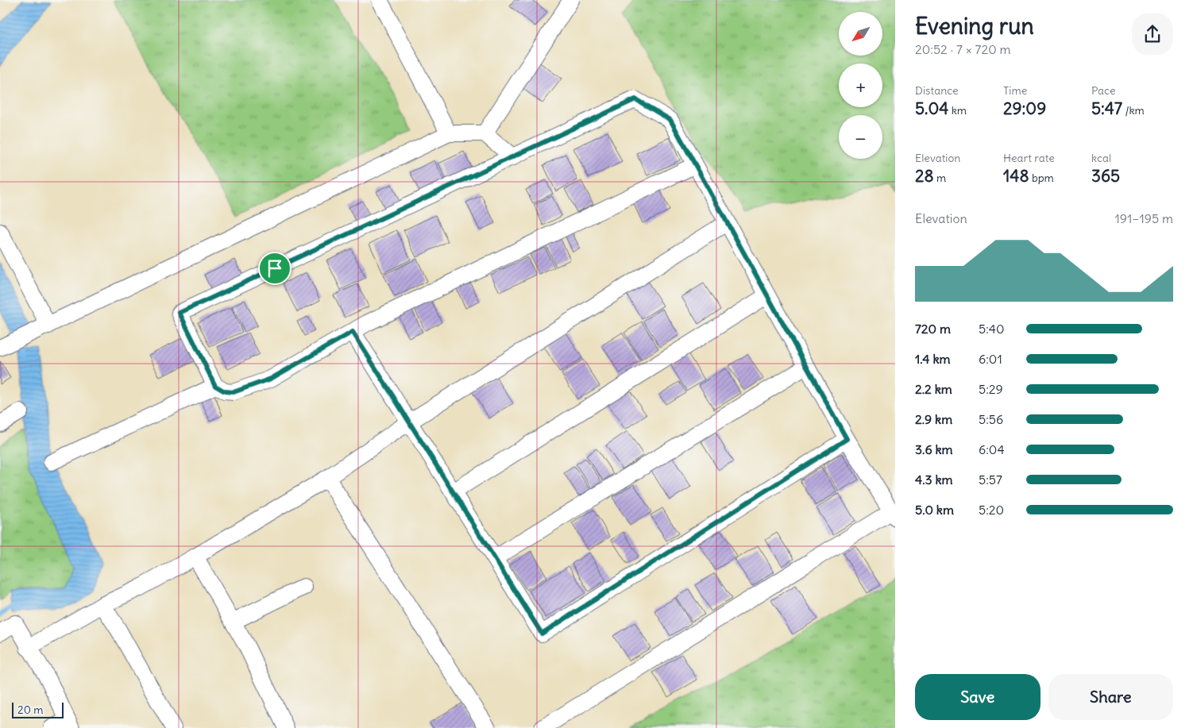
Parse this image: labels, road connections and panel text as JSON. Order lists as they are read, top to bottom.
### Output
{
  "scale_bar": "20 m",
  "north": "bottom left",
  "page": {
    "heading": ["Evening run", "20:52 · 7 × 720 m"],
    "map_buttons": ["+", "−"],
    "stats": [
      ["Distance", "5.04 km"],
      ["Time", "29:09"],
      ["Pace", "5:47 /km"],
      ["Elevation", "28 m"],
      ["Heart rate", "148 bpm"],
      ["kcal", "365"]
    ],
    "chart": ["Elevation", "191–195 m"],
    "list": [
      {
        "name": "720 m",
        "note": "5:40"
      },
      {
        "name": "1.4 km",
        "note": "6:01"
      },
      {
        "name": "2.2 km",
        "note": "5:29"
      },
      {
        "name": "2.9 km",
        "note": "5:56"
      },
      {
        "name": "3.6 km",
        "note": "6:04"
      },
      {
        "name": "4.3 km",
        "note": "5:57"
      },
      {
        "name": "5.0 km",
        "note": "5:20"
      }
    ],
    "buttons": ["Save", "Share"],
    "scale": "20 m"
  }
}
